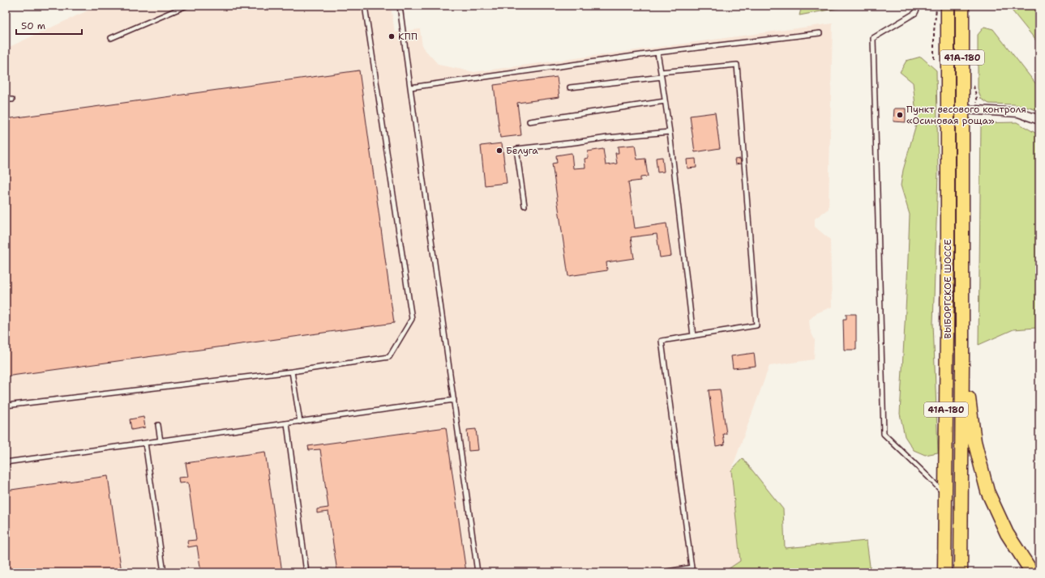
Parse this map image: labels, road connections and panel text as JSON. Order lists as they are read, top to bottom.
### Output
{
  "streets": {
    "main road": ["41А-180", "ВЫБОРГСКОЕ ШОССЕ"]
  },
  "places": ["КПП", "Пункт весового контроля «Осиновая роща»", "Белуга"],
  "scale_bar": "50 m"
}
